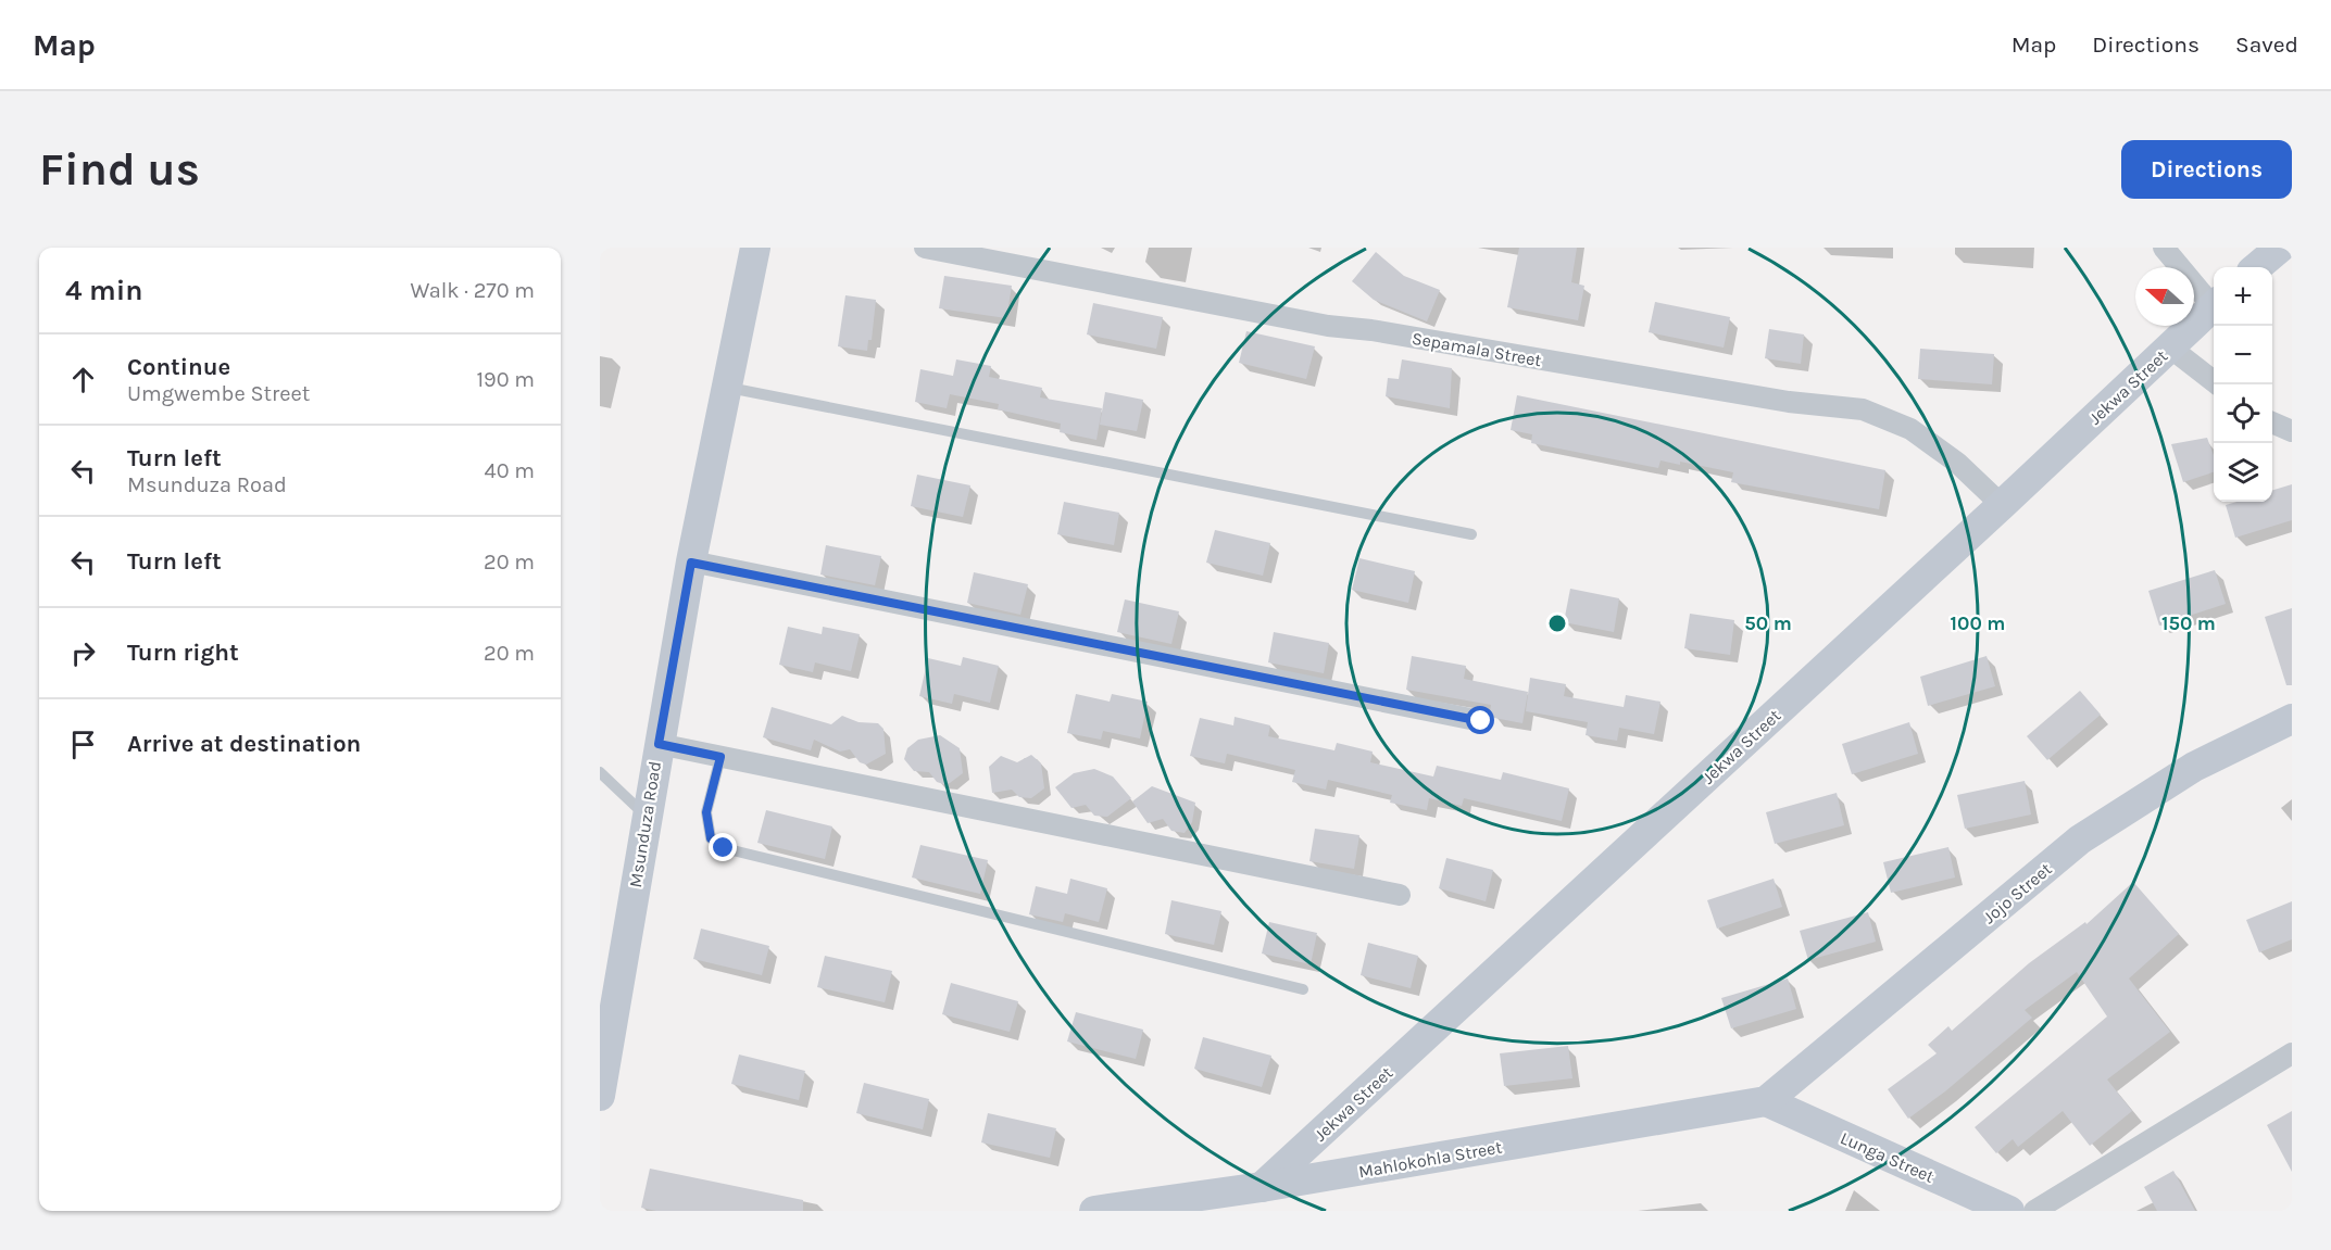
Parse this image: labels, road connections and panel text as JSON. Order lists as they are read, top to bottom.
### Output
{
  "streets": {
    "street": [
      "Sepamala Street",
      "Jekwa Street",
      "Msunduza Road",
      "Jojo Street",
      "Lunga Street",
      "Mahlokohla Street"
    ]
  },
  "crossings": [
    ["Sepamala Street", "Jekwa Street"],
    ["Jekwa Street", "Mahlokohla Street"],
    ["Jojo Street", "Lunga Street"],
    ["Jojo Street", "Mahlokohla Street"],
    ["Lunga Street", "Mahlokohla Street"]
  ],
  "north": "left",
  "page": {
    "header": "Map",
    "nav": ["Map", "Directions", "Saved"],
    "buttons": "Directions",
    "title": "Find us",
    "heading": ["4 min", "Walk · 270 m"],
    "map_buttons": ["+", "−"],
    "list": [
      ["Continue", "Umgwembe Street", "190 m"],
      ["Turn left", "Msunduza Road", "40 m"],
      ["Turn left", "20 m"],
      ["Turn right", "20 m"],
      "Arrive at destination"
    ]
  },
  "rings": ["50 m", "100 m", "150 m"]
}
